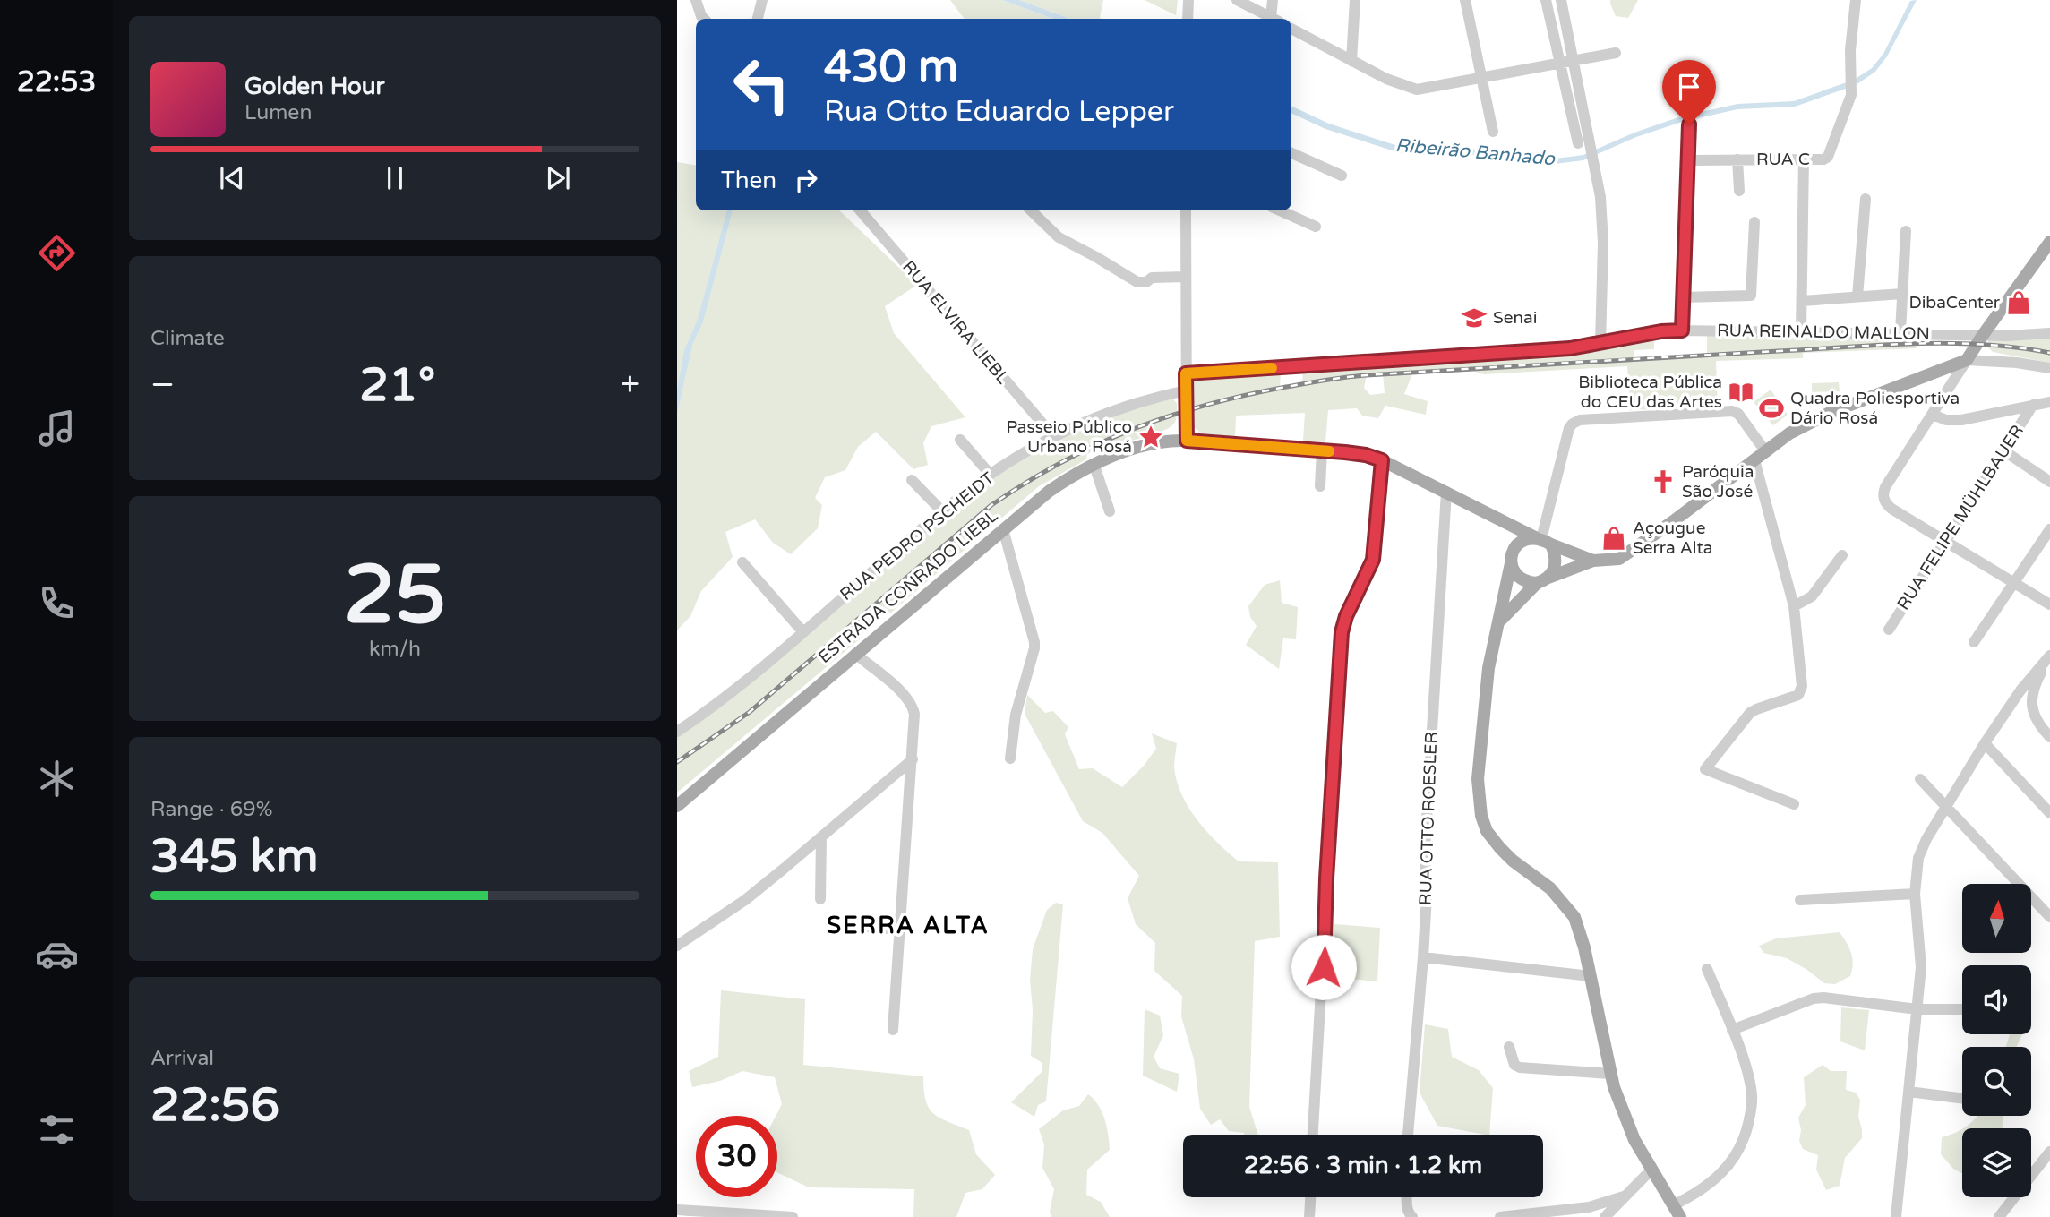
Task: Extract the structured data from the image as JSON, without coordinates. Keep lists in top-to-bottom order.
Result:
{
  "streets": {
    "main road": ["ESTRADA CONRADO LIEBL"],
    "street": [
      "RUA C",
      "RUA ELVIRA LIEBL",
      "RUA REINALDO MALLON",
      "RUA FELIPE MÜHLBAUER",
      "RUA PEDRO PSCHEIDT",
      "RUA OTTO ROESLER"
    ]
  },
  "crossings": [
    ["RUA ELVIRA LIEBL", "RUA PEDRO PSCHEIDT"],
    ["ESTRADA CONRADO LIEBL", "RUA OTTO ROESLER"]
  ],
  "districts": ["SERRA ALTA"],
  "water": ["Ribeirão Banhado"],
  "places": {
    "shop": ["DibaCenter", "Açougue Serra Alta"],
    "school or university": ["Senai"],
    "library": ["Biblioteca Pública do CEU das Artes"],
    "sports": ["Quadra Poliesportiva Dário Rosá"],
    "place": ["Passeio Público Urbano Rosá"],
    "church": ["Paróquia São José"]
  },
  "north": "top",
  "page": {
    "tabs": "22:53",
    "turn": ["430 m", "Rua Otto Eduardo Lepper"],
    "song": ["Golden Hour", "Lumen"],
    "then": "Then",
    "tile": [
      "Climate",
      ["25", "km/h"],
      ["Range · 69%", "345 km"],
      ["Arrival", "22:56"]
    ],
    "heat": ["−", "21°", "+"],
    "limit": "30",
    "trip": "22:56 · 3 min · 1.2 km"
  }
}
